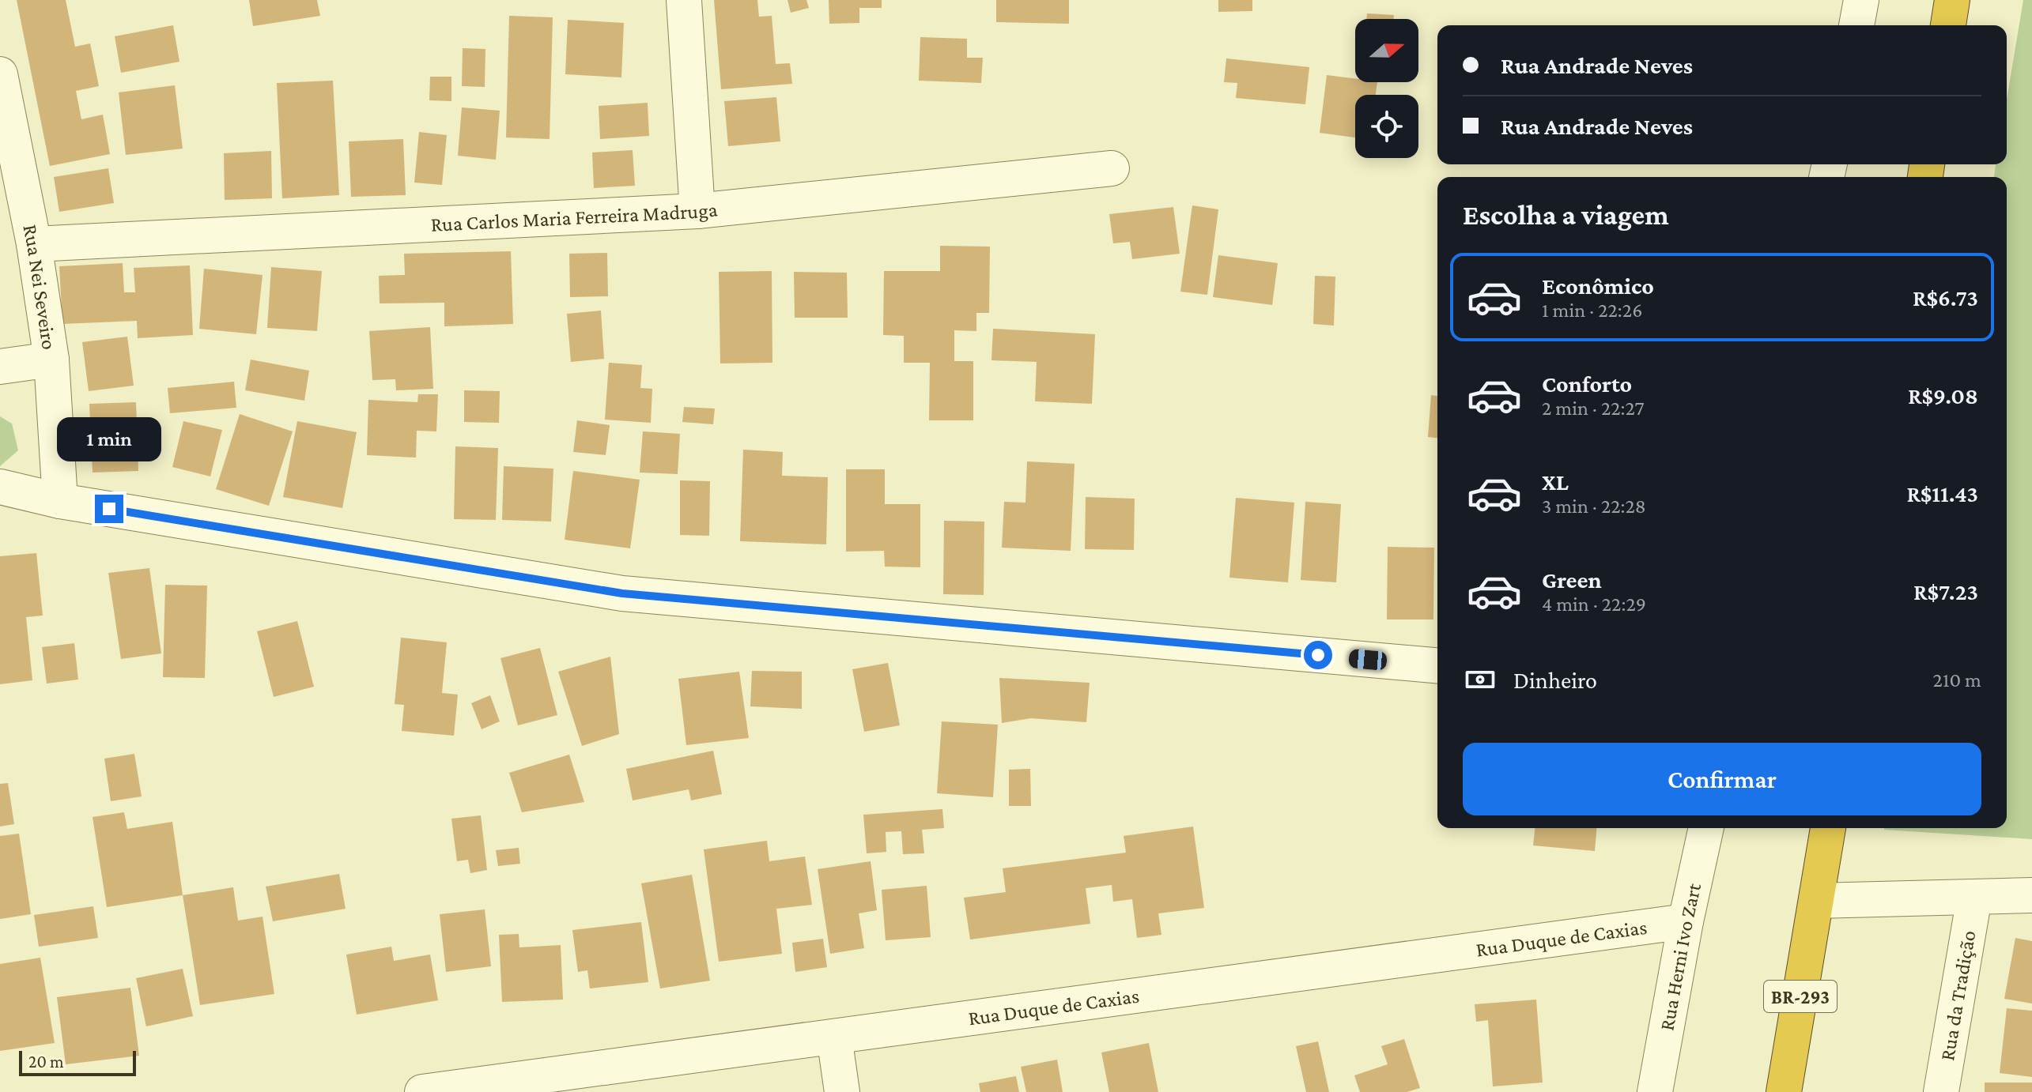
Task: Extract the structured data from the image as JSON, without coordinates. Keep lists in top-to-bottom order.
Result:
{
  "streets": {
    "highway": ["BR-293"],
    "street": [
      "Rua Carlos Maria Ferreira Madruga",
      "Rua Nei Seveiro",
      "Rua Duque de Caxias",
      "Rua Herni Ivo Zart",
      "Rua da Tradição"
    ]
  },
  "crossings": [
    ["Rua Carlos Maria Ferreira Madruga", "Rua Nei Seveiro"],
    ["Rua Duque de Caxias", "Rua Herni Ivo Zart"]
  ],
  "scale_bar": "20 m",
  "north": "right",
  "page": {
    "banner": ["Rua Andrade Neves", "Rua Andrade Neves"],
    "heading": "Escolha a viagem",
    "list": [
      {
        "name": "Econômico",
        "note": "1 min · 22:26",
        "value": "R$6.73"
      },
      {
        "name": "Conforto",
        "note": "2 min · 22:27",
        "value": "R$9.08"
      },
      {
        "name": "XL",
        "note": "3 min · 22:28",
        "value": "R$11.43"
      },
      {
        "name": "Green",
        "note": "4 min · 22:29",
        "value": "R$7.23"
      }
    ],
    "bubble": "1 min",
    "pay": ["Dinheiro", "210 m"],
    "buttons": "Confirmar",
    "scale": "20 m"
  }
}
